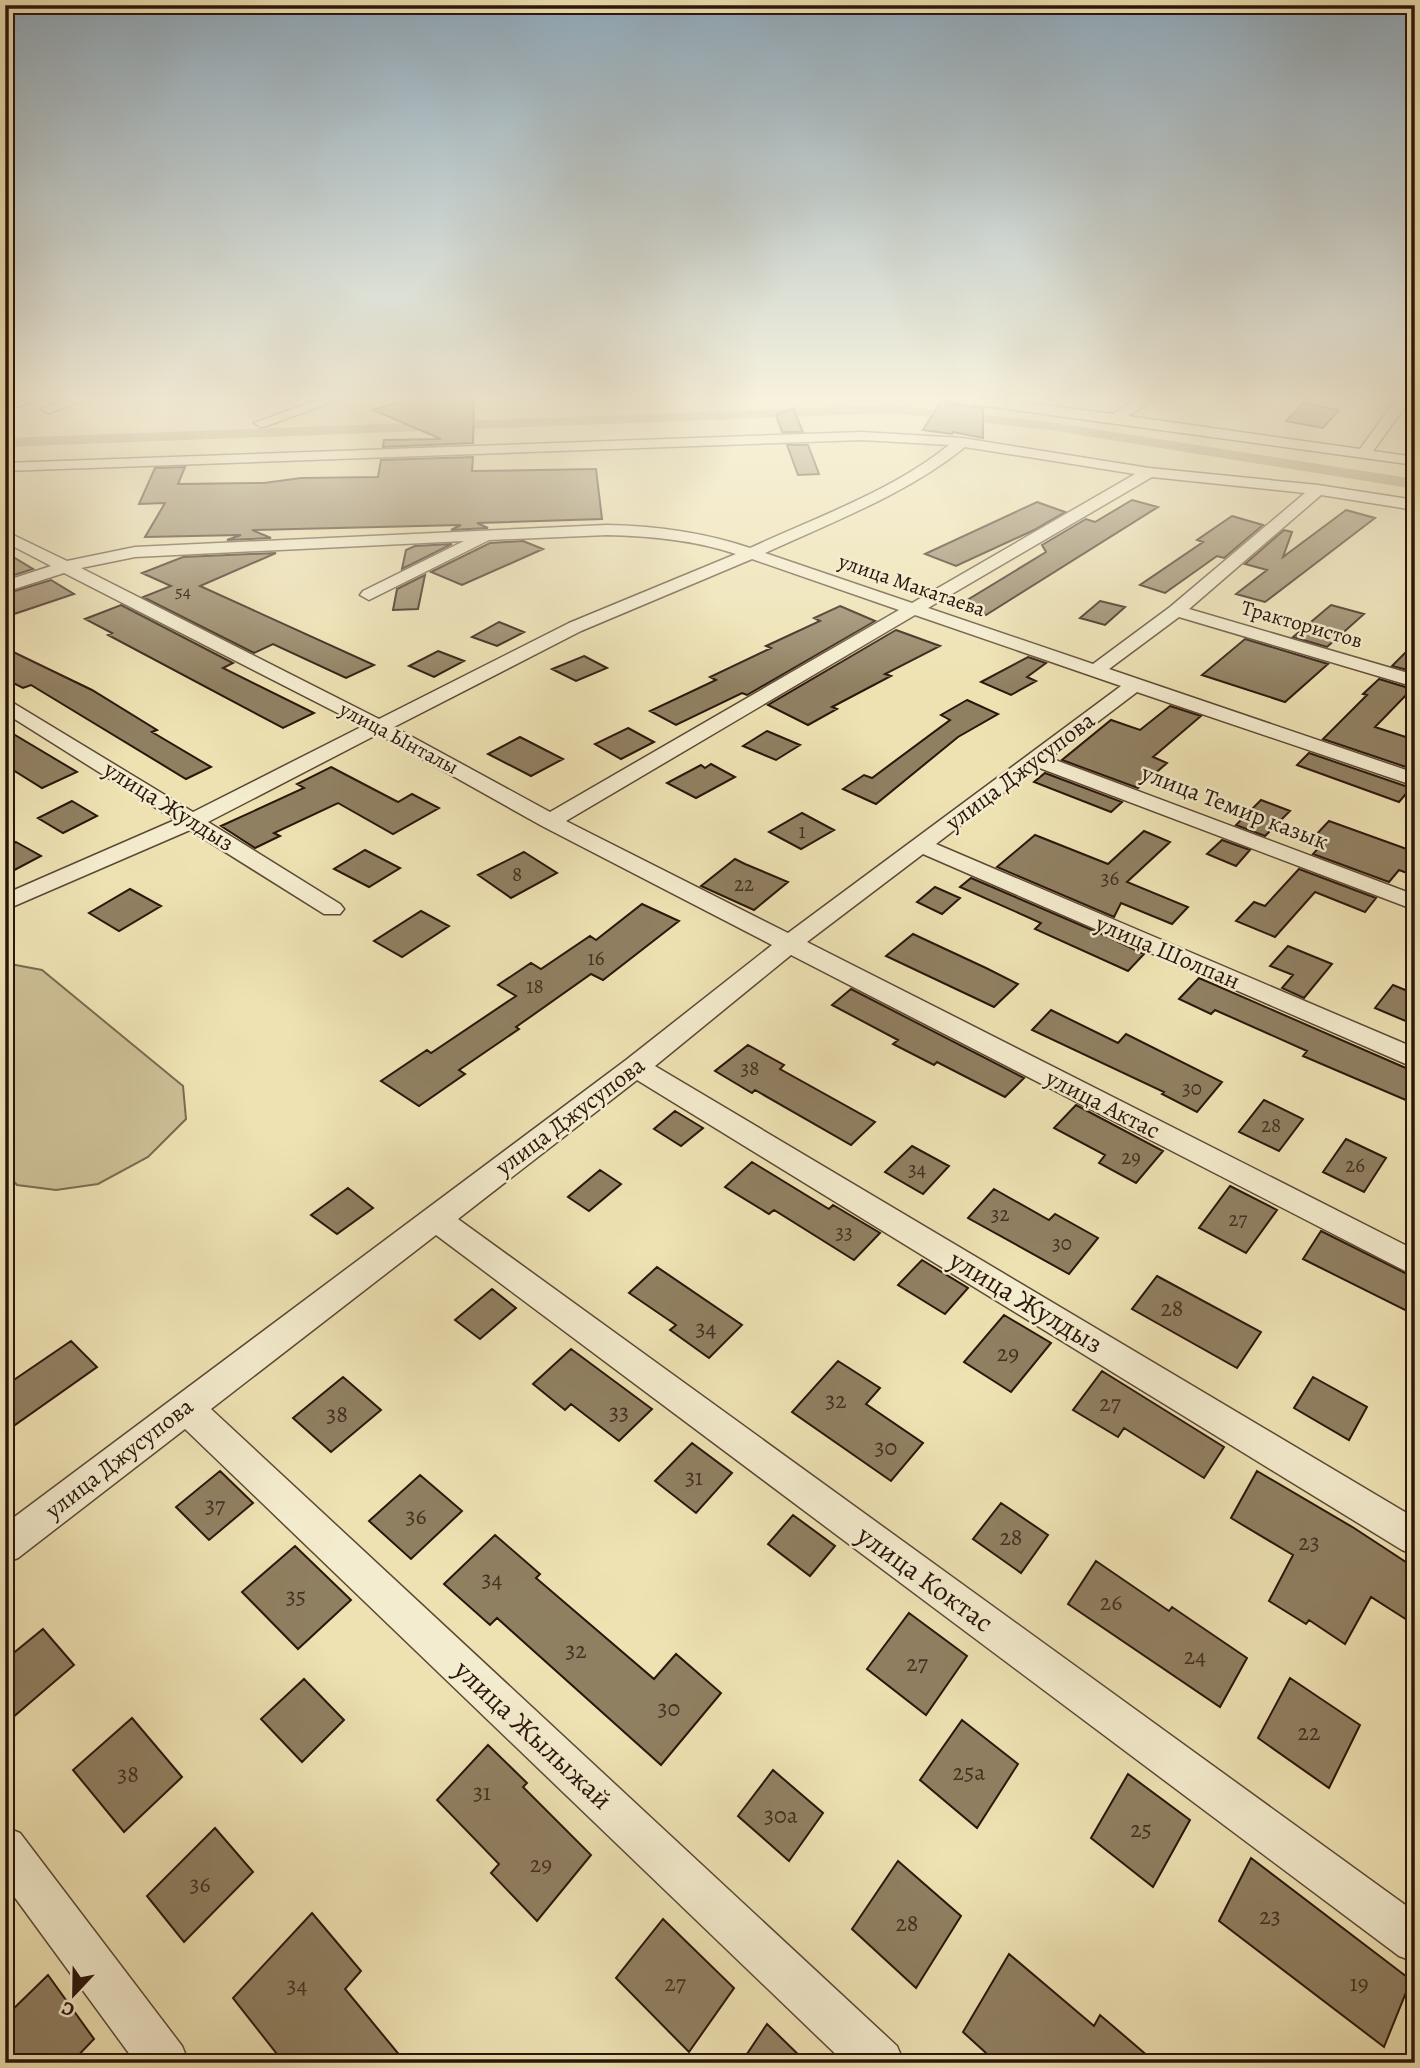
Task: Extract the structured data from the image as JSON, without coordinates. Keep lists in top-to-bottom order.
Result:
{
  "streets": {
    "street": [
      "улица Макатаева",
      "Трактористов",
      "улица Ынталы",
      "улица Джусупова",
      "улица Жулдыз",
      "улица Темир казык",
      "улица Шолпан",
      "улица Актас",
      "улица Коктас",
      "улица Жылыжай"
    ]
  },
  "crossings": [
    ["улица Макатаева", "улица Ынталы"],
    ["улица Макатаева", "улица Джусупова"],
    ["Трактористов", "улица Джусупова"],
    ["улица Ынталы", "улица Джусупова"],
    ["улица Ынталы", "улица Актас"],
    ["улица Джусупова", "улица Жулдыз"],
    ["улица Джусупова", "улица Темир казык"],
    ["улица Джусупова", "улица Шолпан"],
    ["улица Джусупова", "улица Актас"],
    ["улица Джусупова", "улица Коктас"],
    ["улица Джусупова", "улица Жылыжай"]
  ],
  "house_numbers": [
    "54",
    "1",
    "8",
    "36",
    "22",
    "16",
    "18",
    "38",
    "30",
    "28",
    "29",
    "26",
    "34",
    "32",
    "27",
    "33",
    "30",
    "28",
    "34",
    "29",
    "32",
    "27",
    "33",
    "38",
    "30",
    "31",
    "37",
    "36",
    "28",
    "23",
    "34",
    "35",
    "26",
    "32",
    "24",
    "27",
    "30",
    "22",
    "25а",
    "38",
    "31",
    "30а",
    "25",
    "29",
    "36",
    "23",
    "28",
    "27",
    "19",
    "34"
  ],
  "north": "bottom"
}
